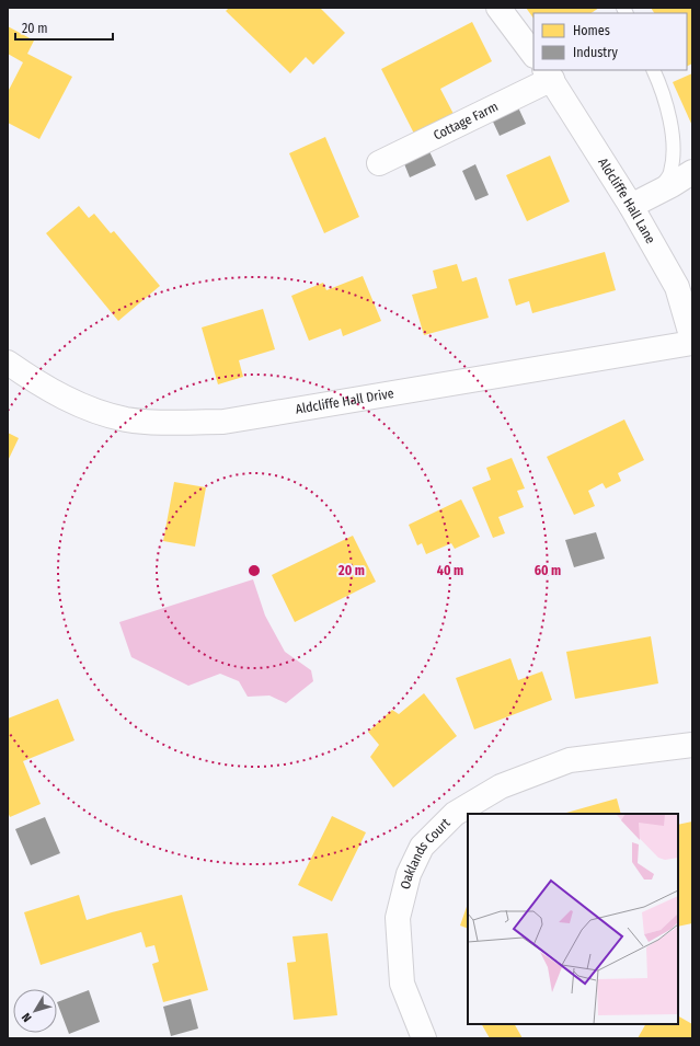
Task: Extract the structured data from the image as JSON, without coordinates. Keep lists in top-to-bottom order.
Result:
{
  "streets": {
    "street": [
      "Cottage Farm",
      "Aldcliffe Hall Lane",
      "Aldcliffe Hall Drive",
      "Oaklands Court"
    ]
  },
  "crossings": [
    ["Cottage Farm", "Aldcliffe Hall Lane"],
    ["Aldcliffe Hall Lane", "Aldcliffe Hall Drive"]
  ],
  "legend": ["Homes", "Industry"],
  "scale_bar": "20 m",
  "north": "bottom left",
  "rings": ["20 m", "40 m", "60 m"]
}
